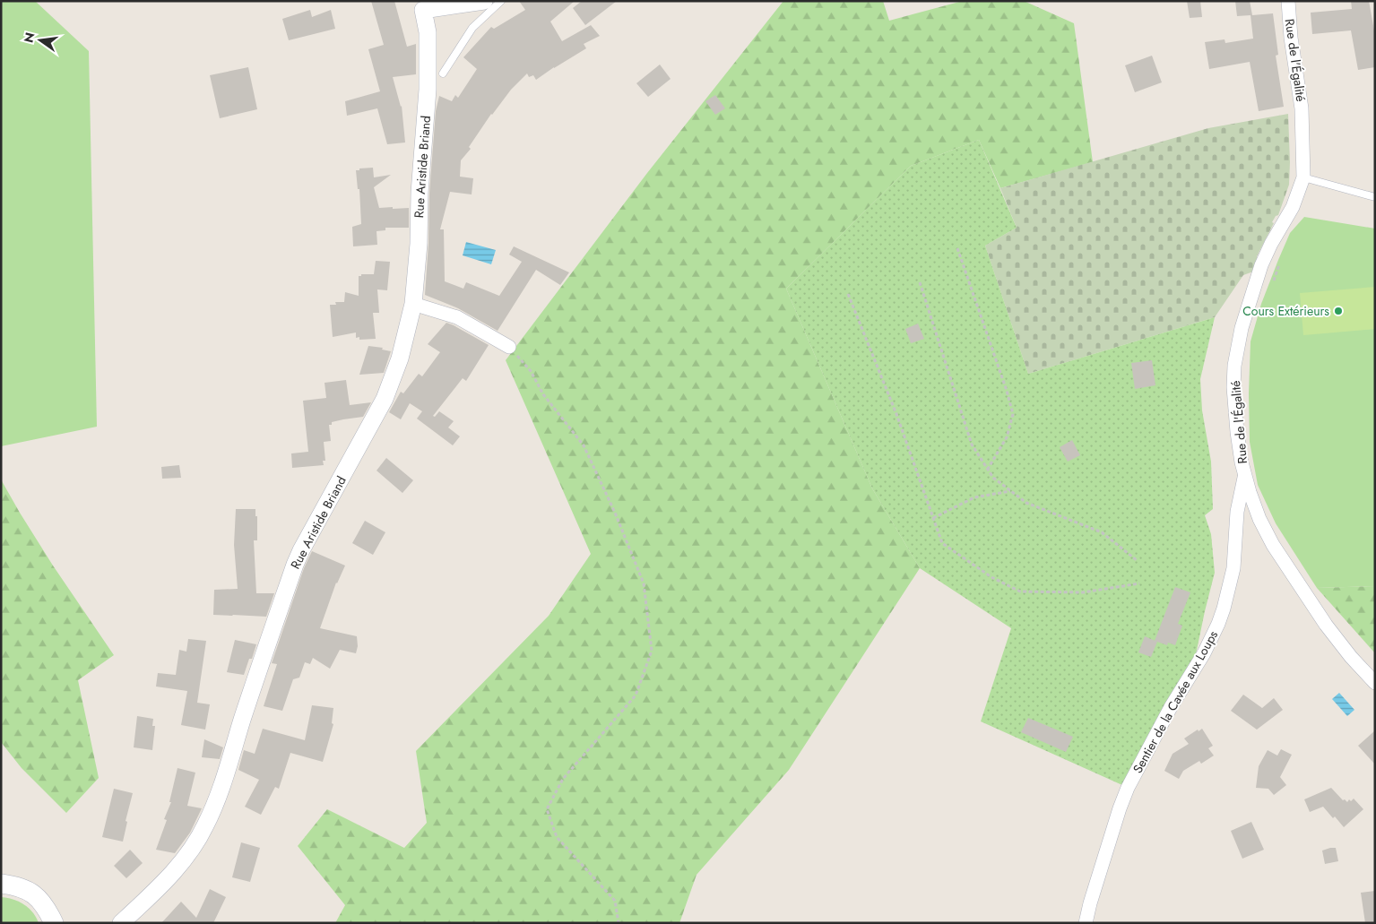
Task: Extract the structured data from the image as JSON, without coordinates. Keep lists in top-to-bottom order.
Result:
{
  "streets": {
    "street": ["Rue de l'Égalité", "Rue Aristide Briand", "Sentier de la Cavée aux Loups"]
  },
  "crossings": [
    ["Rue de l'Égalité", "Sentier de la Cavée aux Loups"]
  ],
  "places": ["Cours Extérieurs"],
  "north": "left"
}
